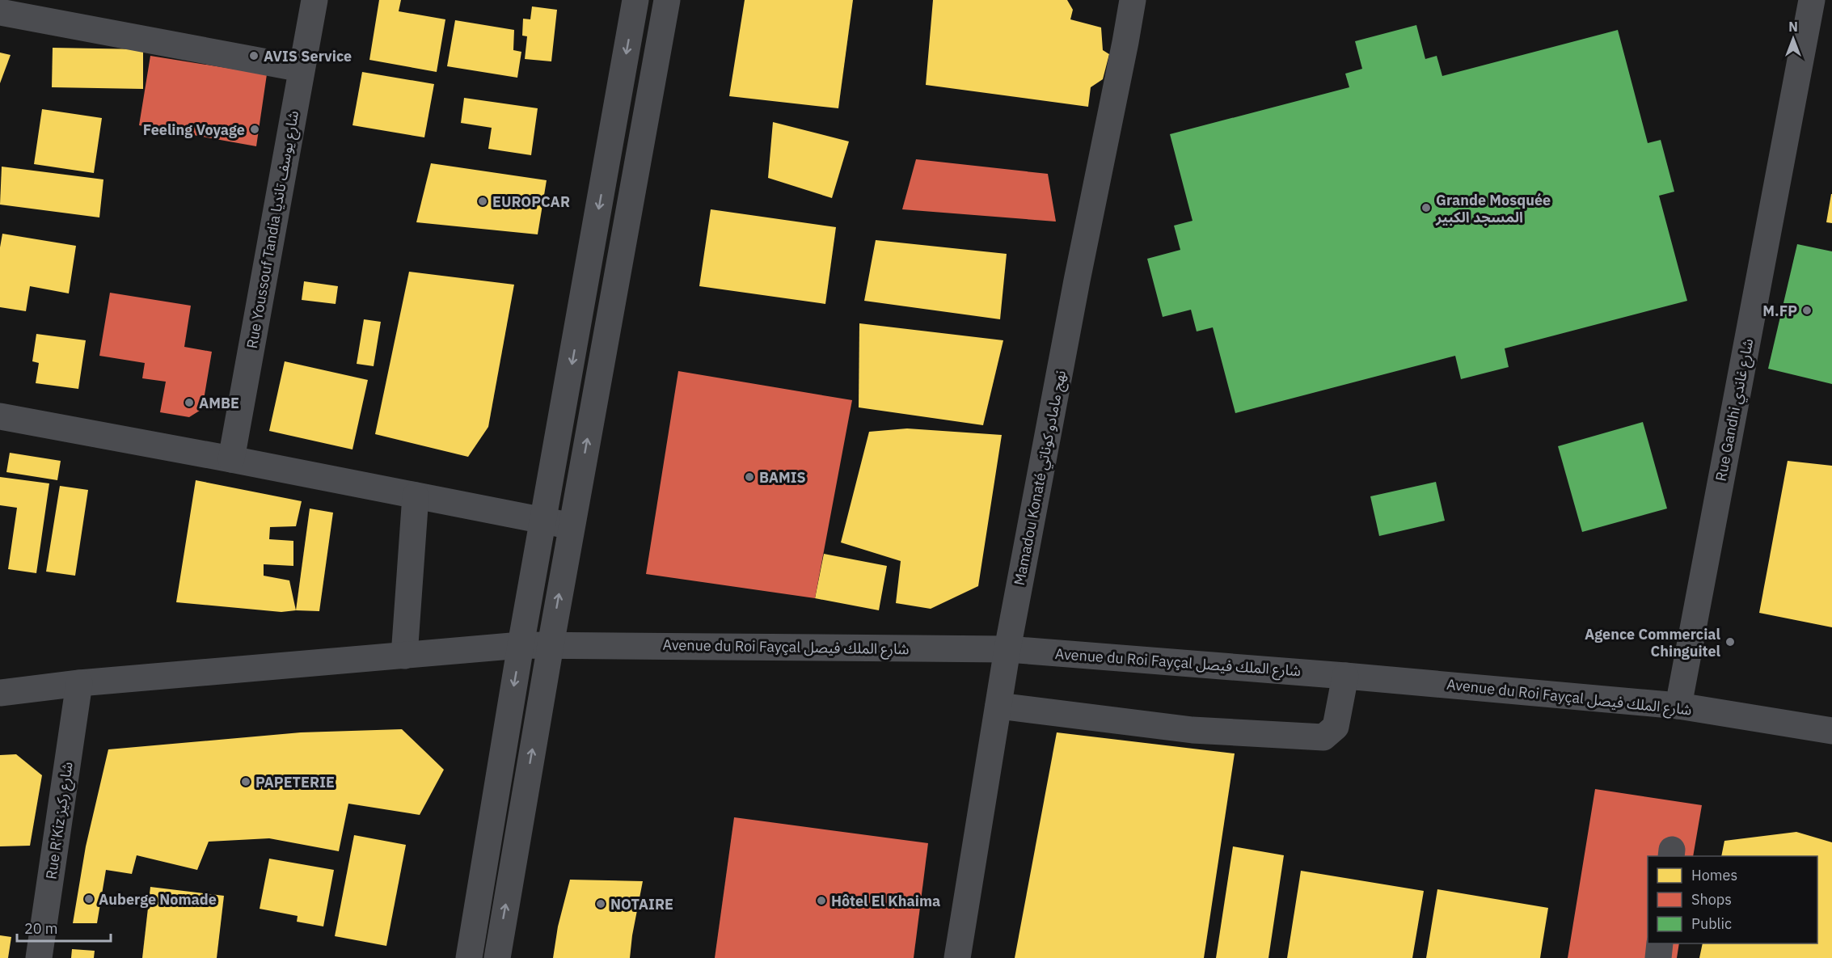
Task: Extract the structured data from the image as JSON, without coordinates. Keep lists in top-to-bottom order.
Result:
{
  "streets": {
    "street": [
      "Rue Youssouf Tandia شارع يوسف تانديا",
      "Rue Gandhi شارع غاندي",
      "Mamadou Konaté نهج مامادو كوناتي",
      "Avenue du Roi Fayçal شارع الملك فيصل",
      "Rue R'Kiz شارع ركيز"
    ]
  },
  "crossings": [
    ["Rue Gandhi شارع غاندي", "Avenue du Roi Fayçal شارع الملك فيصل"],
    ["Mamadou Konaté نهج مامادو كوناتي", "Avenue du Roi Fayçal شارع الملك فيصل"],
    ["Avenue du Roi Fayçal شارع الملك فيصل", "Rue R'Kiz شارع ركيز"]
  ],
  "places": [
    "AVIS Service",
    "Feeling Voyage",
    "EUROPCAR",
    "Grande Mosquée المسجد الكبير",
    "M.FP",
    "AMBE",
    "BAMIS",
    "Agence Commercial Chinguitel",
    "PAPETERIE",
    "Auberge Nomade",
    "Hôtel El Khaima",
    "NOTAIRE"
  ],
  "legend": ["Homes", "Shops", "Public"],
  "scale_bar": "20 m",
  "north": "top"
}
